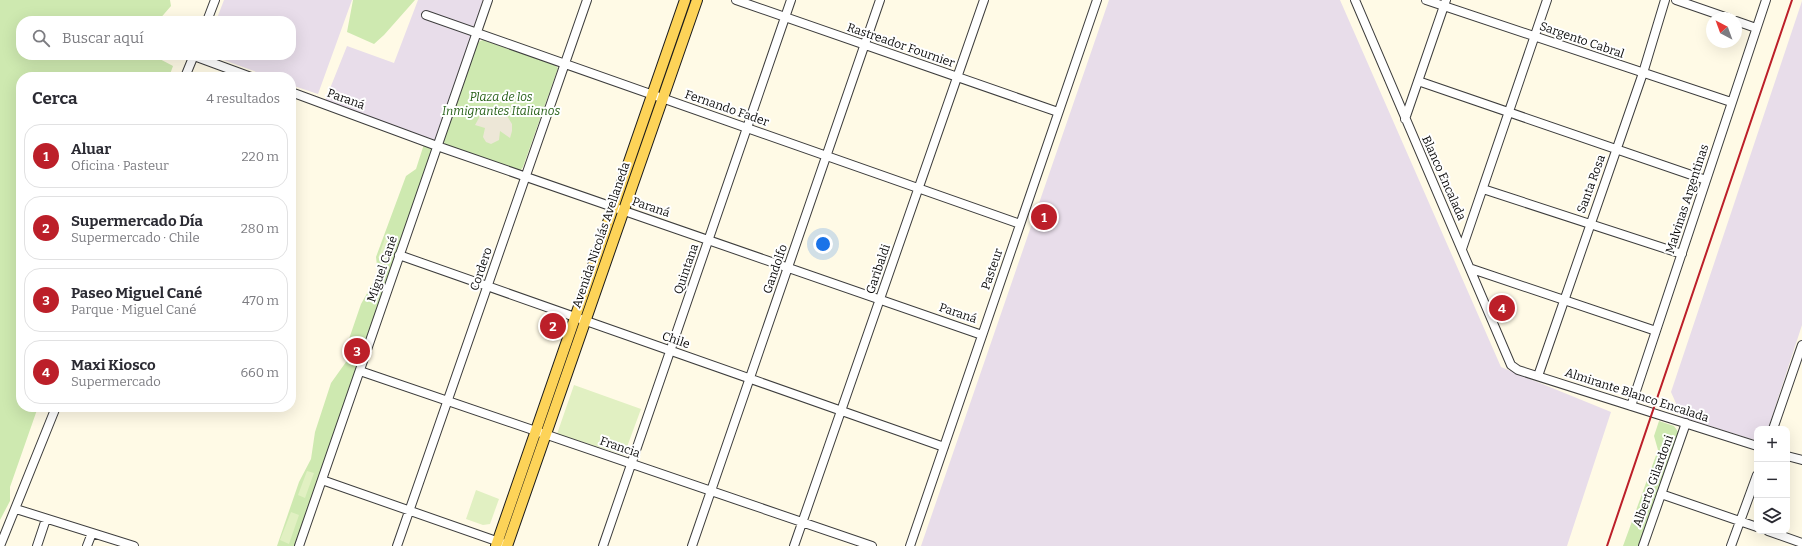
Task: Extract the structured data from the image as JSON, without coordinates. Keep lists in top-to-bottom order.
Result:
{
  "streets": {
    "main road": ["Avenida Nicolás Avellaneda"],
    "street": [
      "Sargento Cabral",
      "Rastreador Fournier",
      "Paraná",
      "Fernando Fader",
      "Blanco Encalada",
      "Santa Rosa",
      "Malvinas Argentinas",
      "Miguel Cané",
      "Cordero",
      "Quintana",
      "Gandolfo",
      "Garibaldi",
      "Pasteur",
      "Chile",
      "Almirante Blanco Encalada",
      "Francia",
      "Alberto Gilardoni"
    ]
  },
  "crossings": [
    ["Sargento Cabral", "Santa Rosa"],
    ["Sargento Cabral", "Malvinas Argentinas"],
    ["Rastreador Fournier", "Quintana"],
    ["Rastreador Fournier", "Gandolfo"],
    ["Rastreador Fournier", "Garibaldi"],
    ["Rastreador Fournier", "Pasteur"],
    ["Paraná", "Avenida Nicolás Avellaneda"],
    ["Paraná", "Miguel Cané"],
    ["Paraná", "Cordero"],
    ["Paraná", "Quintana"],
    ["Paraná", "Gandolfo"],
    ["Paraná", "Garibaldi"],
    ["Paraná", "Pasteur"],
    ["Fernando Fader", "Avenida Nicolás Avellaneda"],
    ["Fernando Fader", "Miguel Cané"],
    ["Fernando Fader", "Cordero"],
    ["Fernando Fader", "Quintana"],
    ["Fernando Fader", "Gandolfo"],
    ["Fernando Fader", "Garibaldi"],
    ["Fernando Fader", "Pasteur"],
    ["Blanco Encalada", "Almirante Blanco Encalada"],
    ["Santa Rosa", "Almirante Blanco Encalada"],
    ["Malvinas Argentinas", "Almirante Blanco Encalada"],
    ["Avenida Nicolás Avellaneda", "Chile"],
    ["Avenida Nicolás Avellaneda", "Francia"],
    ["Miguel Cané", "Chile"],
    ["Miguel Cané", "Francia"],
    ["Cordero", "Chile"],
    ["Cordero", "Francia"],
    ["Quintana", "Chile"],
    ["Quintana", "Francia"],
    ["Gandolfo", "Chile"],
    ["Gandolfo", "Francia"],
    ["Garibaldi", "Chile"],
    ["Garibaldi", "Francia"],
    ["Pasteur", "Chile"],
    ["Almirante Blanco Encalada", "Alberto Gilardoni"]
  ],
  "parks": ["Plaza de los Inmigrantes Italianos"],
  "north": "top left",
  "page": {
    "search": "Buscar aquí",
    "heading": ["Cerca", "4 resultados"],
    "list": [
      {
        "mark": "1",
        "name": "Aluar",
        "note": "Oficina · Pasteur",
        "value": "220 m"
      },
      {
        "mark": "2",
        "name": "Supermercado Día",
        "note": "Supermercado · Chile",
        "value": "280 m"
      },
      {
        "mark": "3",
        "name": "Paseo Miguel Cané",
        "note": "Parque · Miguel Cané",
        "value": "470 m"
      },
      {
        "mark": "4",
        "name": "Maxi Kiosco",
        "note": "Supermercado",
        "value": "660 m"
      }
    ],
    "pins": [
      "1",
      "4",
      "2",
      "3"
    ],
    "map_buttons": ["+", "−"]
  }
}
